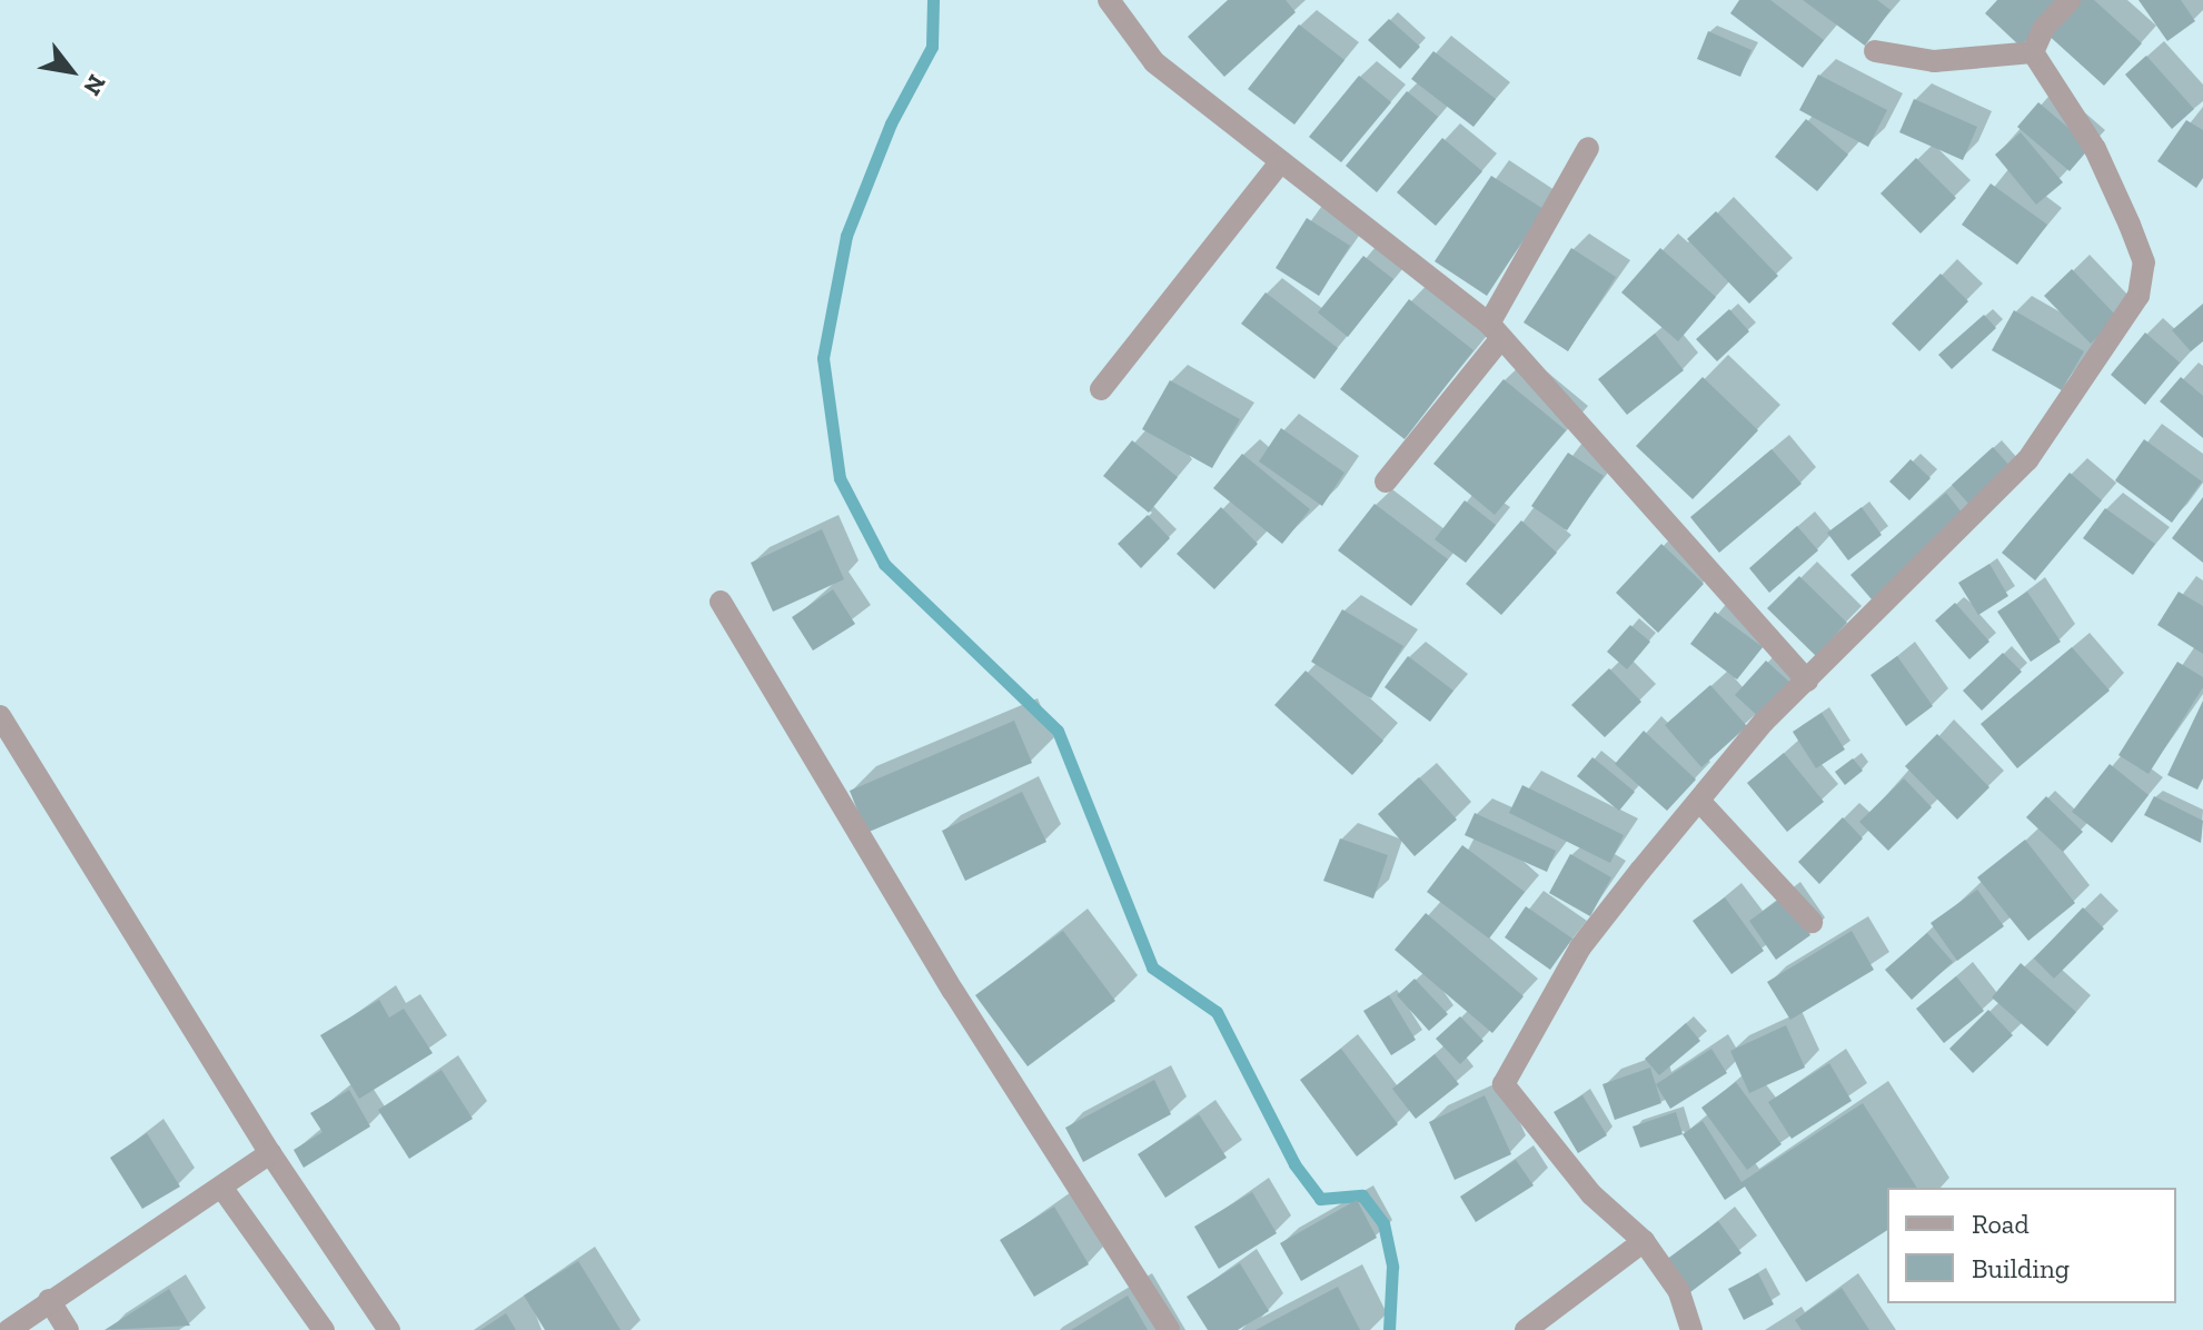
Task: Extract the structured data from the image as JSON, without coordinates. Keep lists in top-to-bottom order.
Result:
{
  "legend": ["Road", "Building"],
  "north": "bottom right"
}
